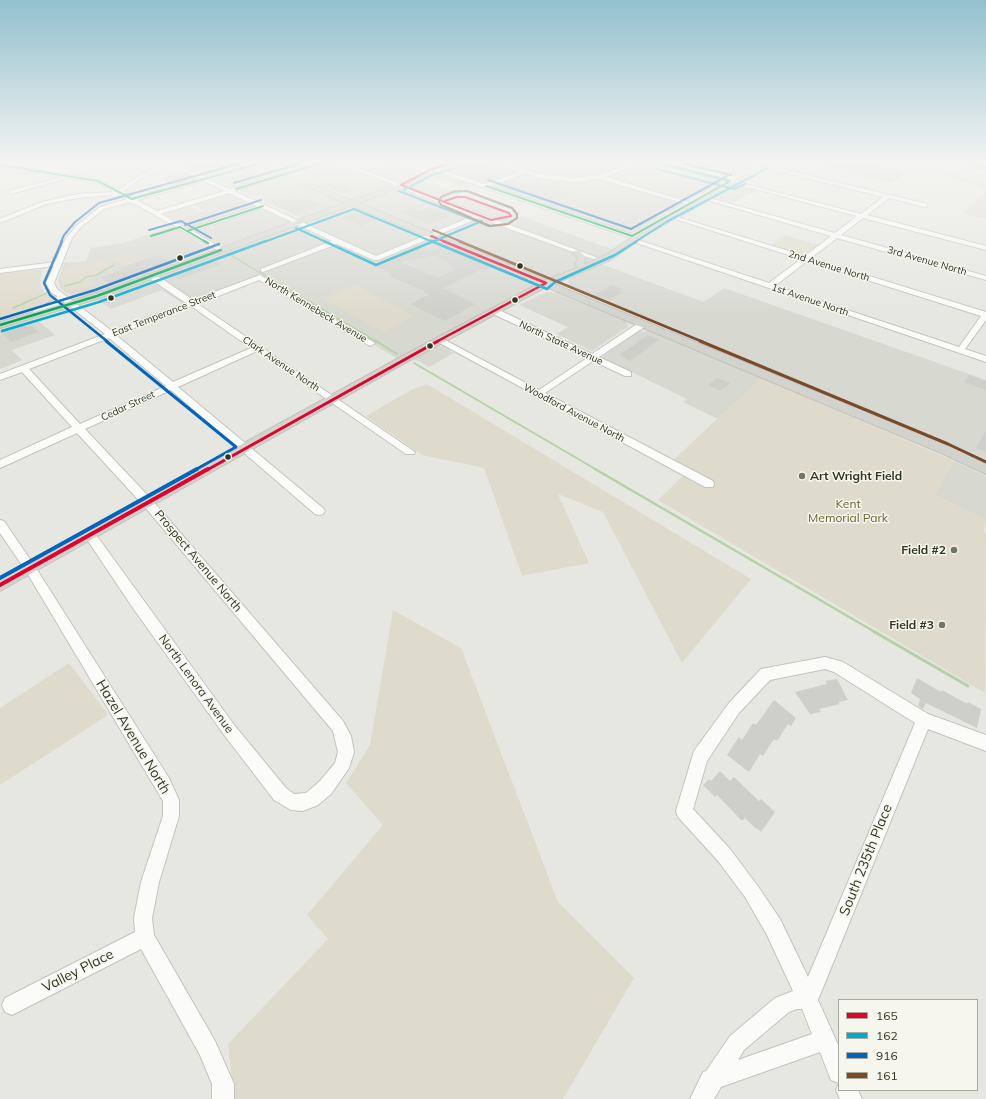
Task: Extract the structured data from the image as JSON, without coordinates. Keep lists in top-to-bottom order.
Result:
{
  "streets": {
    "street": [
      "3rd Avenue North",
      "2nd Avenue North",
      "1st Avenue North",
      "North Kennebeck Avenue",
      "East Temperance Street",
      "North State Avenue",
      "Clark Avenue North",
      "Cedar Street",
      "Woodford Avenue North",
      "Prospect Avenue North",
      "North Lenora Avenue",
      "Hazel Avenue North",
      "South 235th Place",
      "Valley Place"
    ]
  },
  "crossings": [
    ["North Kennebeck Avenue", "East Temperance Street"],
    ["East Temperance Street", "Clark Avenue North"],
    ["East Temperance Street", "Prospect Avenue North"],
    ["Clark Avenue North", "Cedar Street"],
    ["Cedar Street", "Prospect Avenue North"],
    ["Prospect Avenue North", "North Lenora Avenue"],
    ["Hazel Avenue North", "Valley Place"]
  ],
  "parks": ["Kent Memorial Park"],
  "places": ["Art Wright Field", "Field #2", "Field #3"],
  "lines": [
    "transit line 165",
    "transit line 162",
    "transit line 916",
    "transit line 161"
  ],
  "legend": [
    "165",
    "162",
    "916",
    "161"
  ]
}
